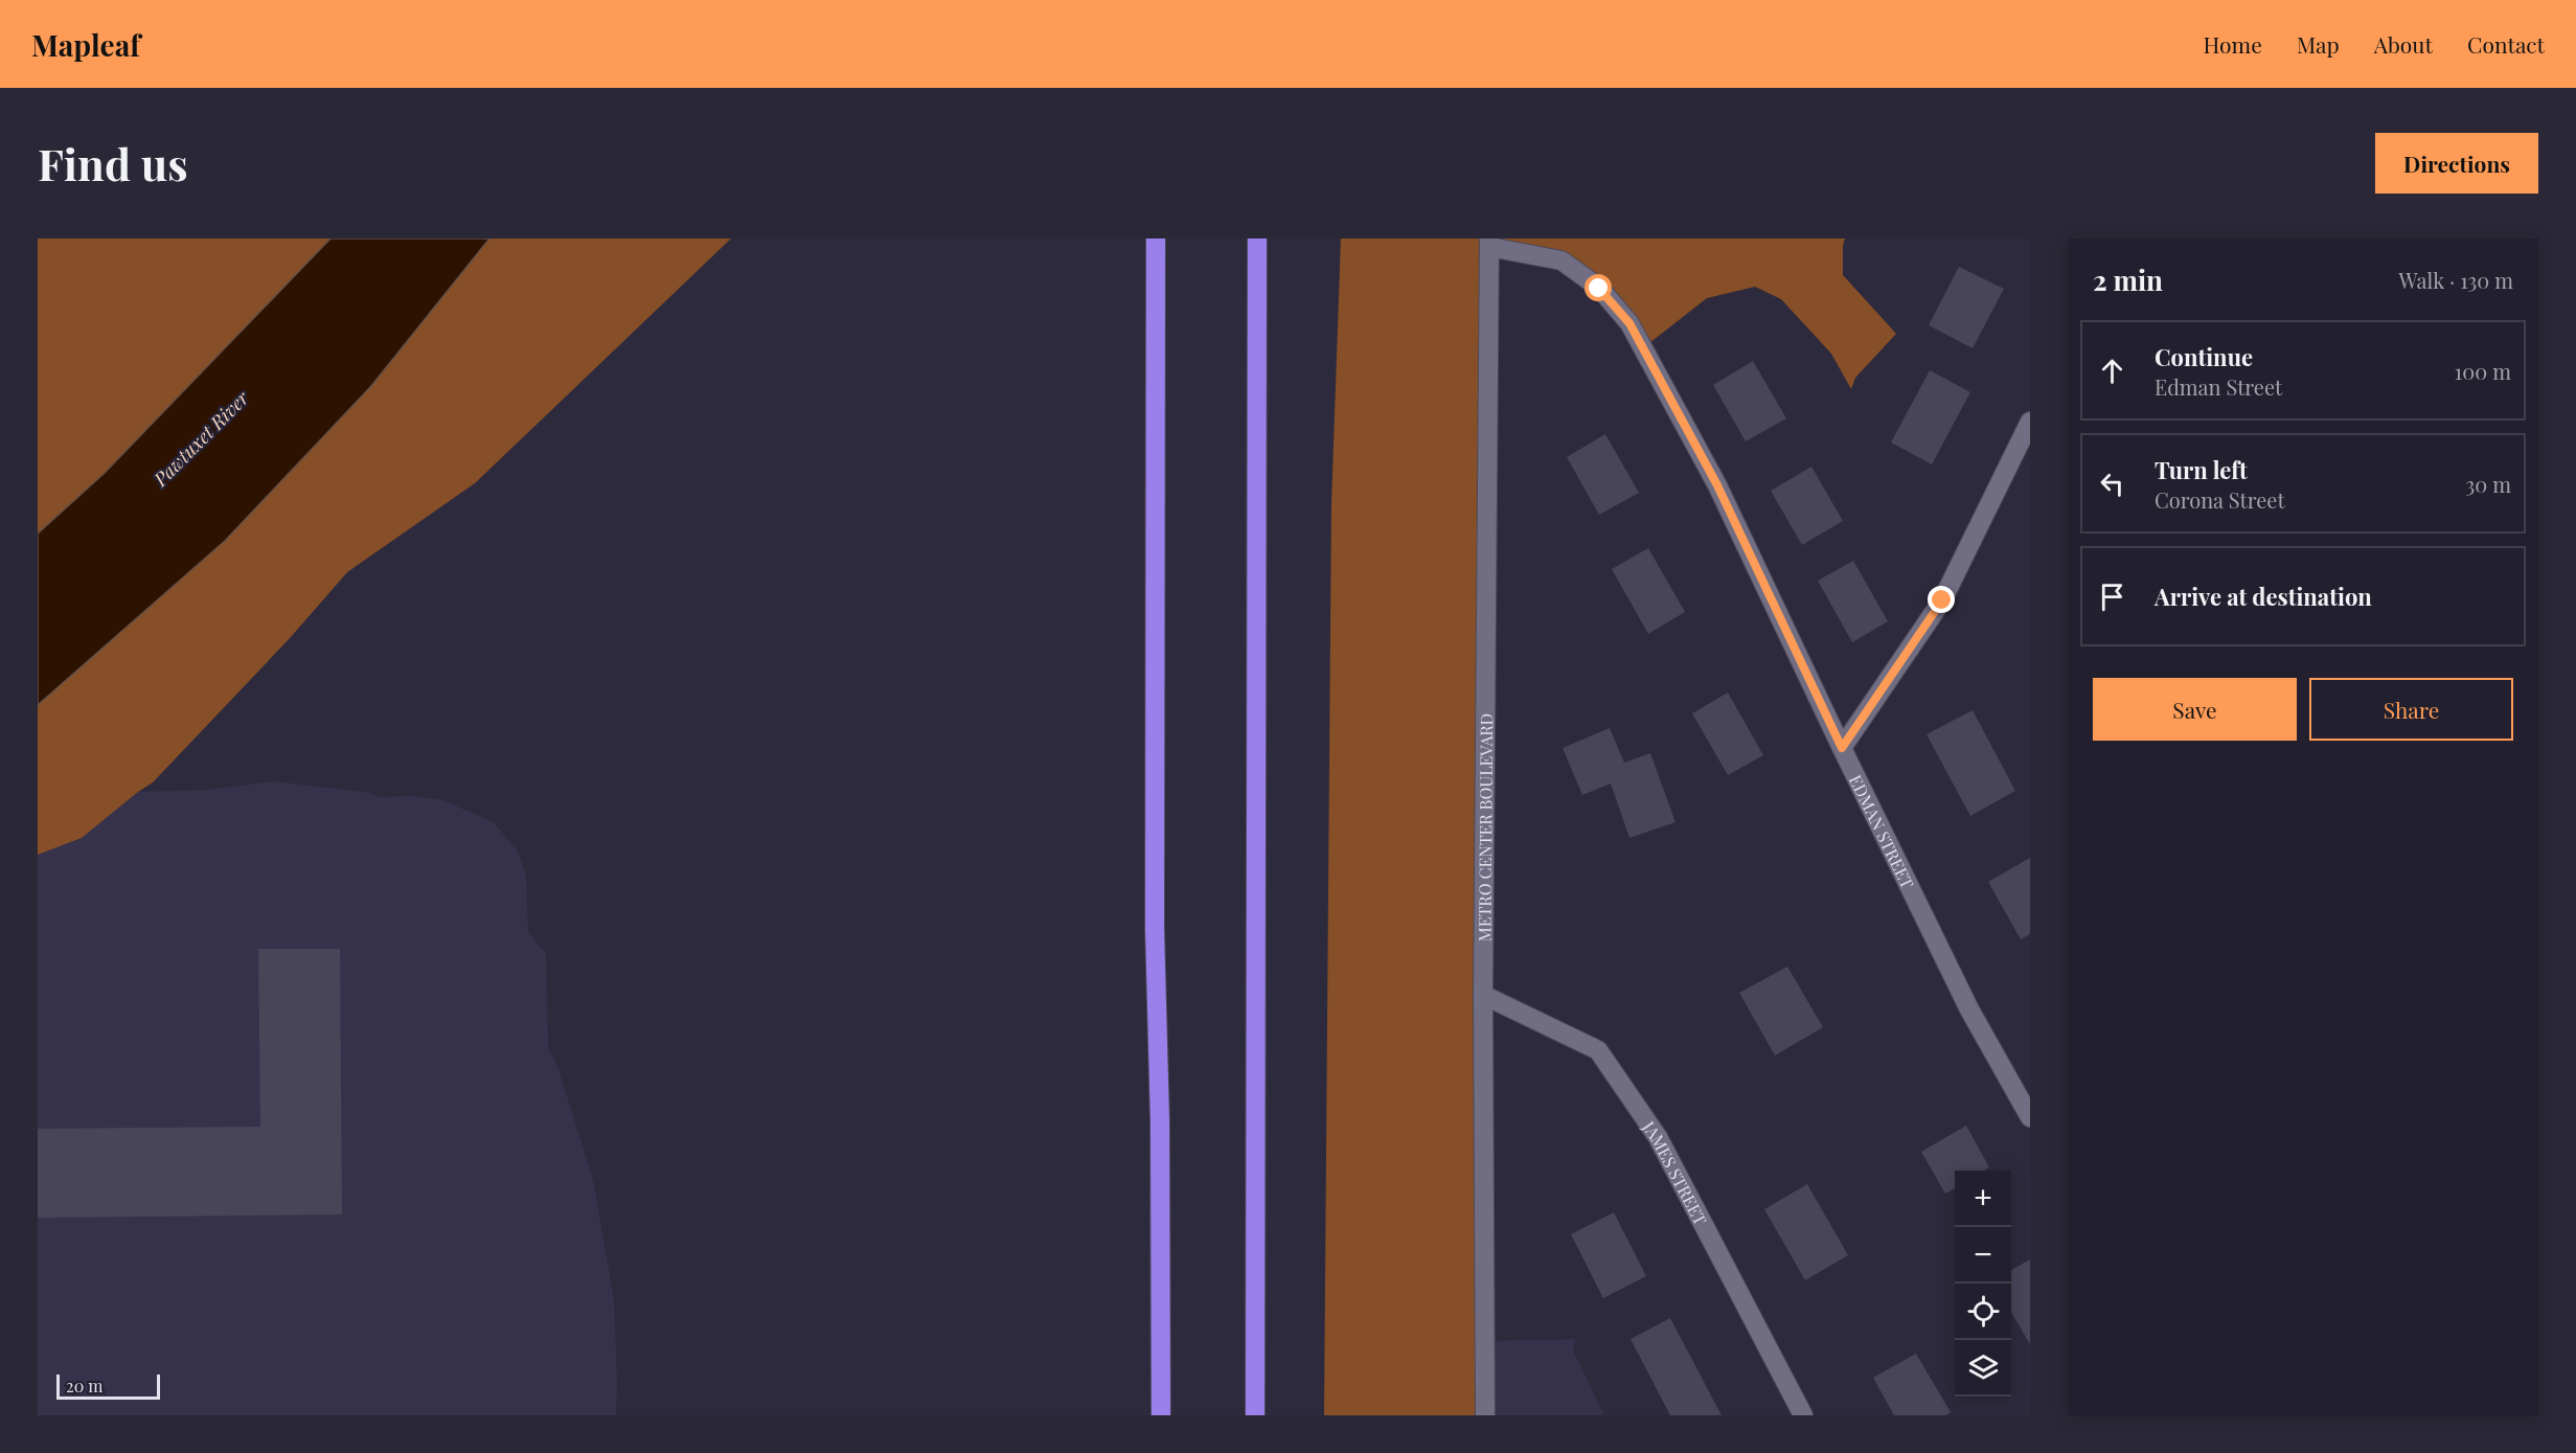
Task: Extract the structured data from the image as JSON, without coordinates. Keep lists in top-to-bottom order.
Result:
{
  "streets": {
    "street": ["METRO CENTER BOULEVARD", "EDMAN STREET", "JAMES STREET"]
  },
  "crossings": [
    ["METRO CENTER BOULEVARD", "EDMAN STREET"],
    ["METRO CENTER BOULEVARD", "JAMES STREET"]
  ],
  "water": ["Pawtuxet River"],
  "scale_bar": "20 m",
  "page": {
    "header": "Mapleaf",
    "nav": [
      "Home",
      "Map",
      "About",
      "Contact"
    ],
    "buttons": [
      "Directions",
      ["Save", "Share"]
    ],
    "title": "Find us",
    "heading": ["2 min", "Walk · 130 m"],
    "list": [
      ["Continue", "Edman Street", "100 m"],
      ["Turn left", "Corona Street", "30 m"],
      "Arrive at destination"
    ],
    "map_buttons": ["+", "−"],
    "scale": "20 m"
  }
}
